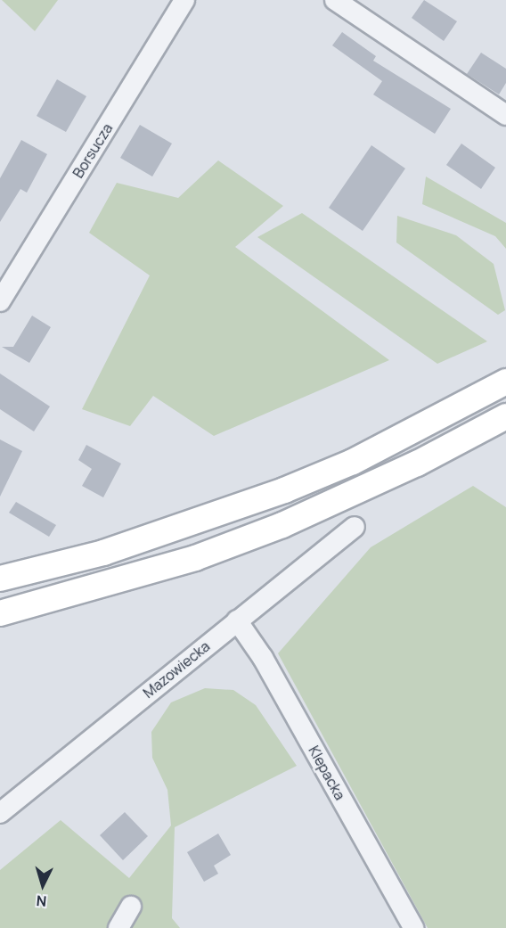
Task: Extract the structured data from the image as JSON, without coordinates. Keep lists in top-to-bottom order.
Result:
{
  "streets": {
    "street": ["Borsucza", "Mazowiecka", "Klepacka"]
  },
  "crossings": [
    ["Mazowiecka", "Klepacka"]
  ],
  "north": "bottom"
}
